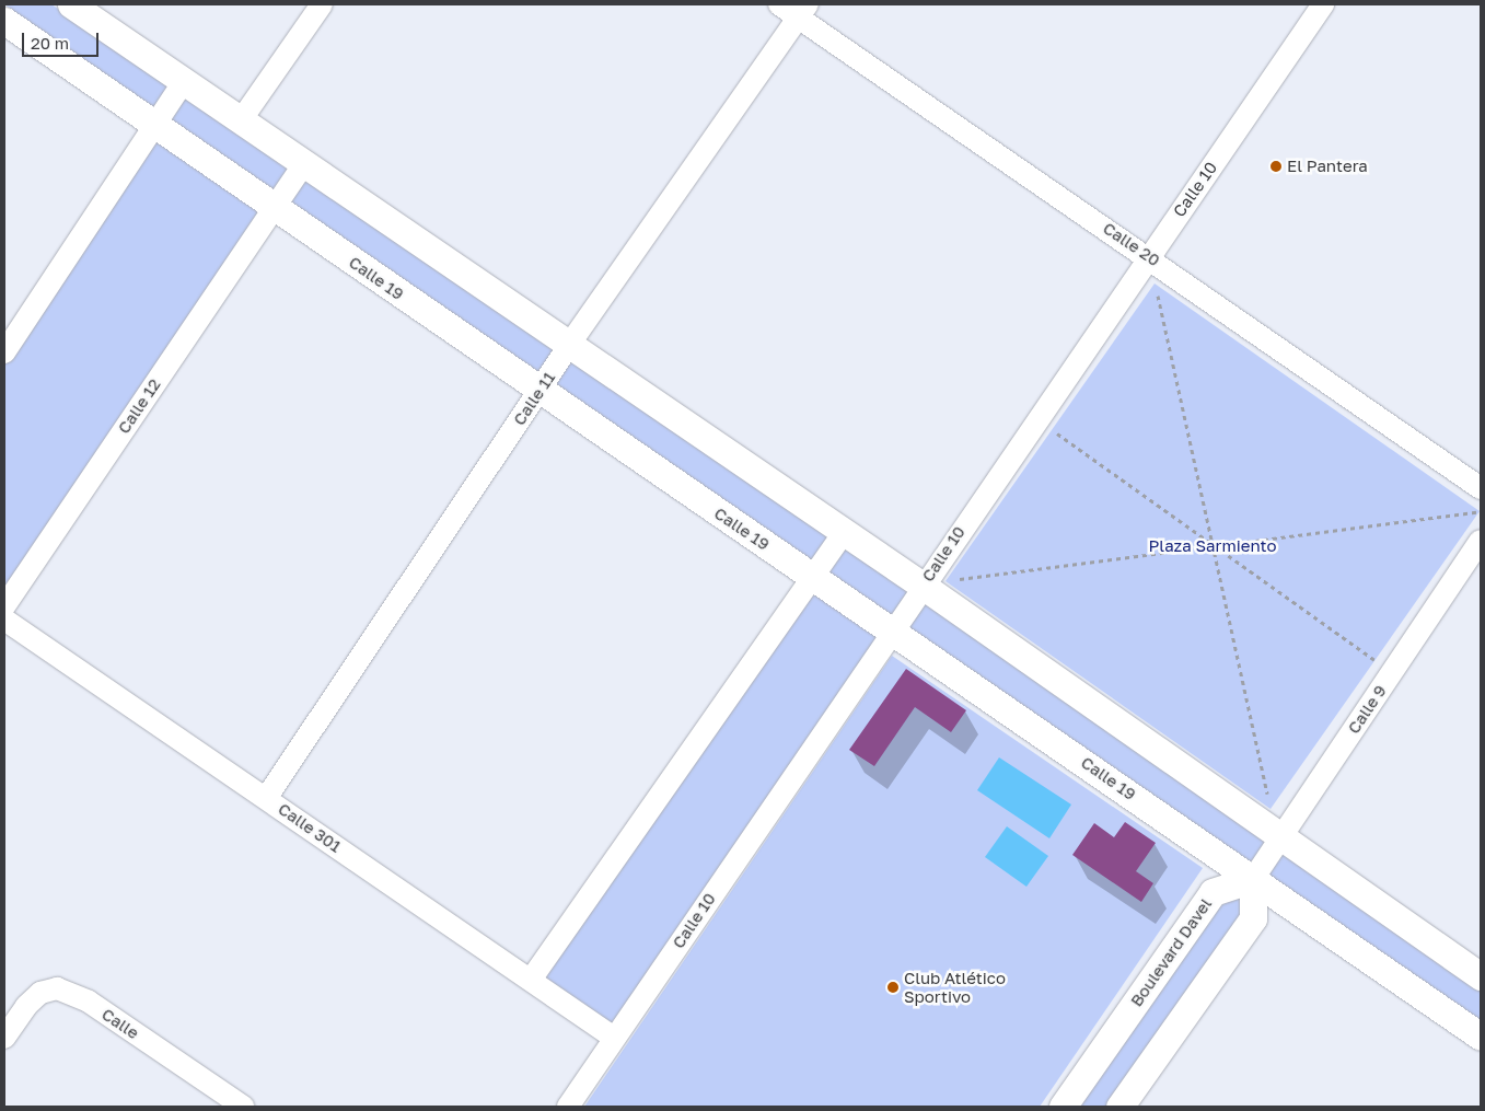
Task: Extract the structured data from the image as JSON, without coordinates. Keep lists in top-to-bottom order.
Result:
{
  "streets": {
    "street": [
      "Calle 10",
      "Calle 20",
      "Calle 19",
      "Calle 11",
      "Calle 12",
      "Calle 9",
      "Calle 301",
      "Boulevard Davel",
      "Calle"
    ]
  },
  "crossings": [
    ["Calle 10", "Calle 20"],
    ["Calle 10", "Calle 19"],
    ["Calle 10", "Calle 301"],
    ["Calle 20", "Calle 11"],
    ["Calle 19", "Calle 11"],
    ["Calle 19", "Calle 12"],
    ["Calle 19", "Calle 9"],
    ["Calle 19", "Boulevard Davel"],
    ["Calle 11", "Calle 301"],
    ["Calle 9", "Boulevard Davel"]
  ],
  "parks": ["Plaza Sarmiento"],
  "places": ["El Pantera", "Club Atlético Sportivo"],
  "scale_bar": "20 m"
}
